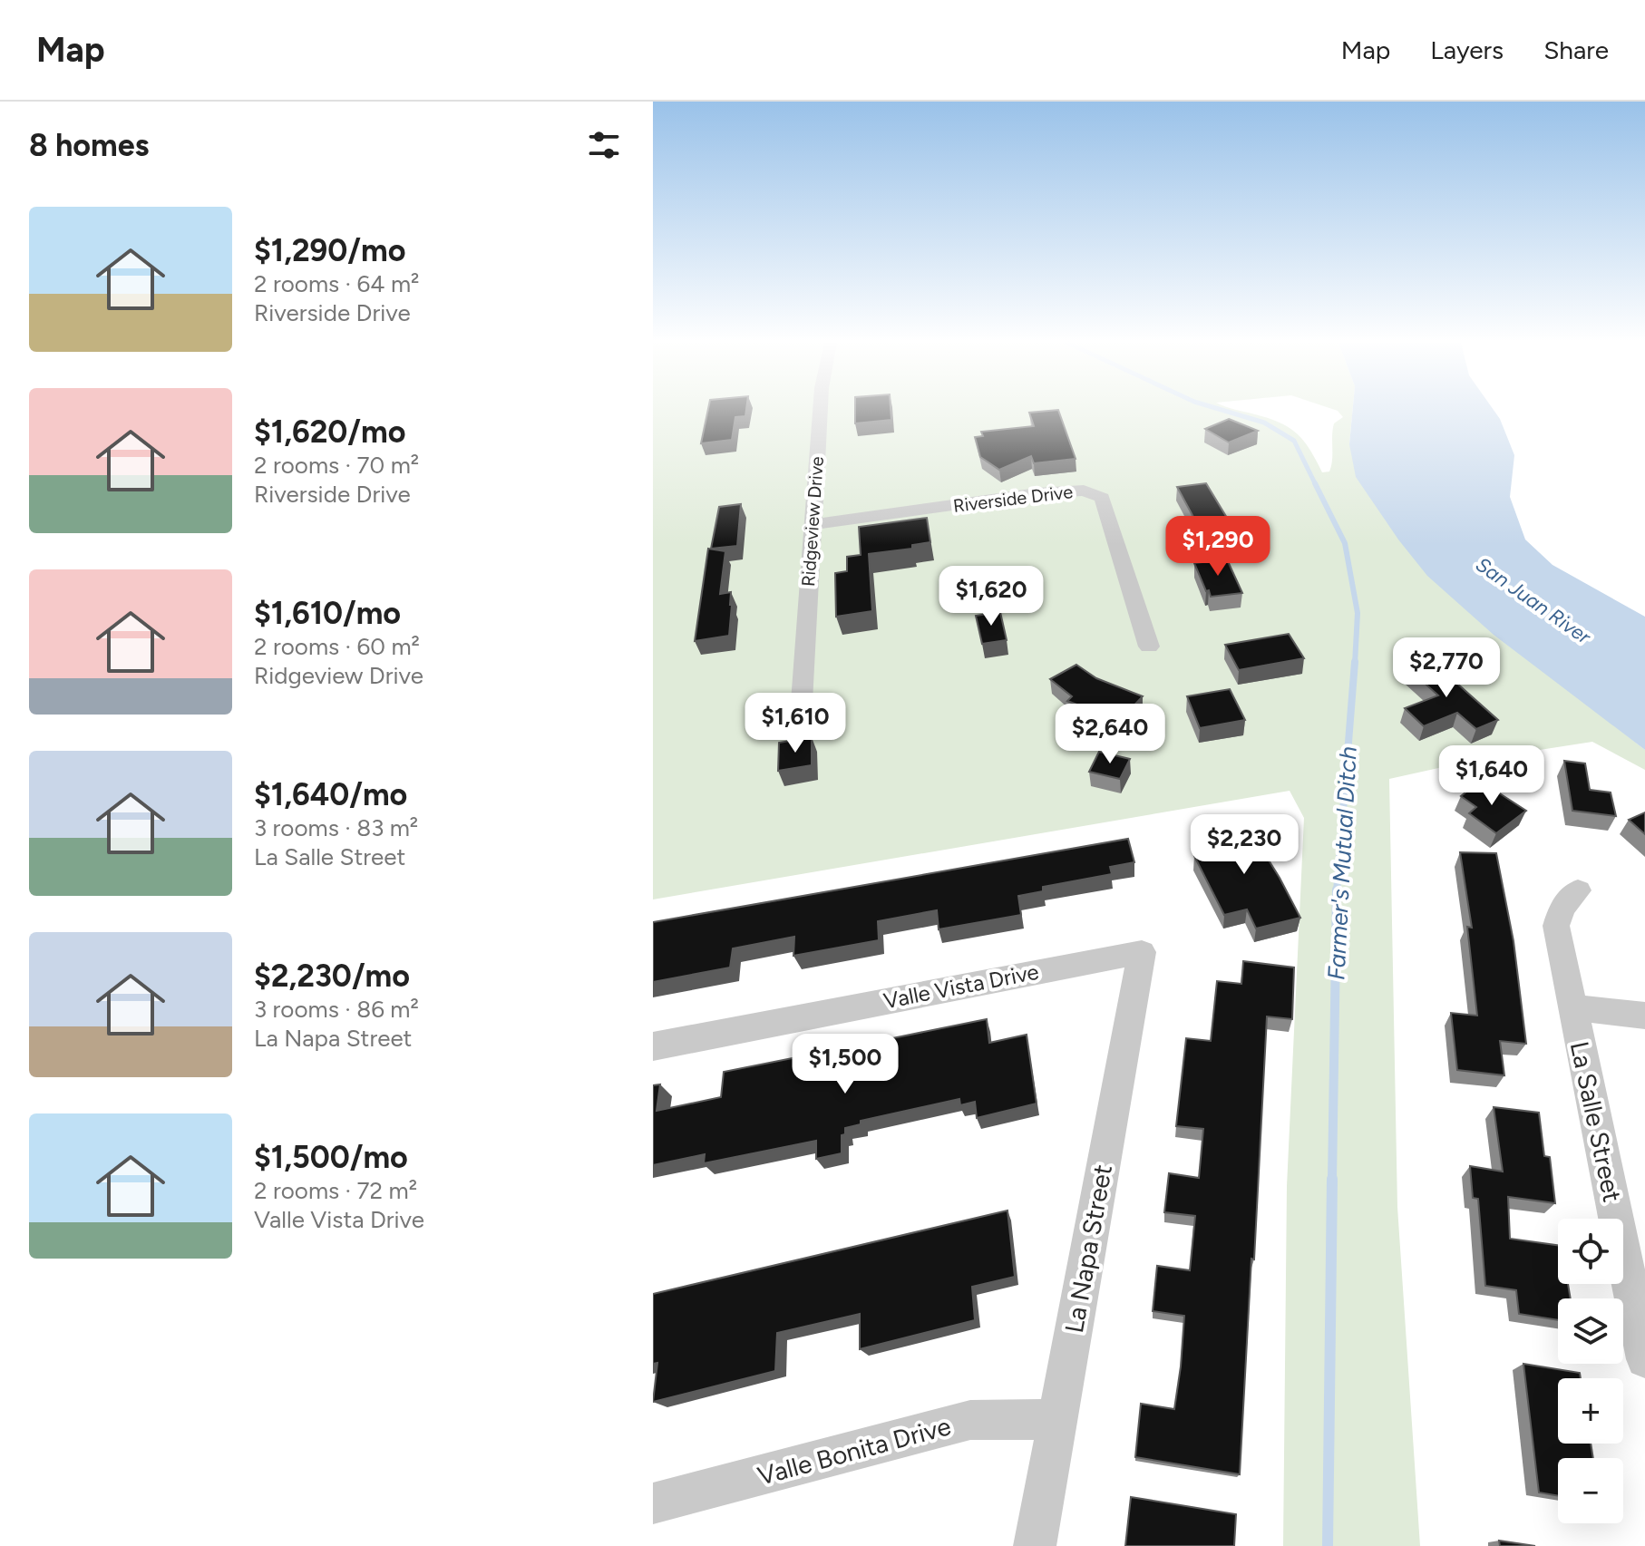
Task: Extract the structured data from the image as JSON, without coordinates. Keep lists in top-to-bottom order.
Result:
{
  "streets": {
    "street": [
      "Riverside Drive",
      "Ridgeview Drive",
      "Valle Vista Drive",
      "La Salle Street",
      "La Napa Street",
      "Valle Bonita Drive"
    ]
  },
  "crossings": [
    ["Riverside Drive", "Ridgeview Drive"],
    ["Valle Vista Drive", "La Napa Street"],
    ["La Napa Street", "Valle Bonita Drive"]
  ],
  "water": ["San Juan River", "Farmer's Mutual Ditch"],
  "page": {
    "header": "Map",
    "nav": ["Map", "Layers", "Share"],
    "heading": "8 homes",
    "list": [
      {
        "name": "$1,290/mo",
        "note": "2 rooms · 64 m² · Riverside Drive"
      },
      {
        "name": "$1,620/mo",
        "note": "2 rooms · 70 m² · Riverside Drive"
      },
      {
        "name": "$1,610/mo",
        "note": "2 rooms · 60 m² · Ridgeview Drive"
      },
      {
        "name": "$1,640/mo",
        "note": "3 rooms · 83 m² · La Salle Street"
      },
      {
        "name": "$2,230/mo",
        "note": "3 rooms · 86 m² · La Napa Street"
      },
      {
        "name": "$1,500/mo",
        "note": "2 rooms · 72 m² · Valle Vista Drive"
      }
    ],
    "price": [
      "$1,290",
      "$1,620",
      "$2,770",
      "$1,610",
      "$2,640",
      "$1,640",
      "$2,230",
      "$1,500"
    ],
    "map_buttons": ["+", "−"]
  }
}
